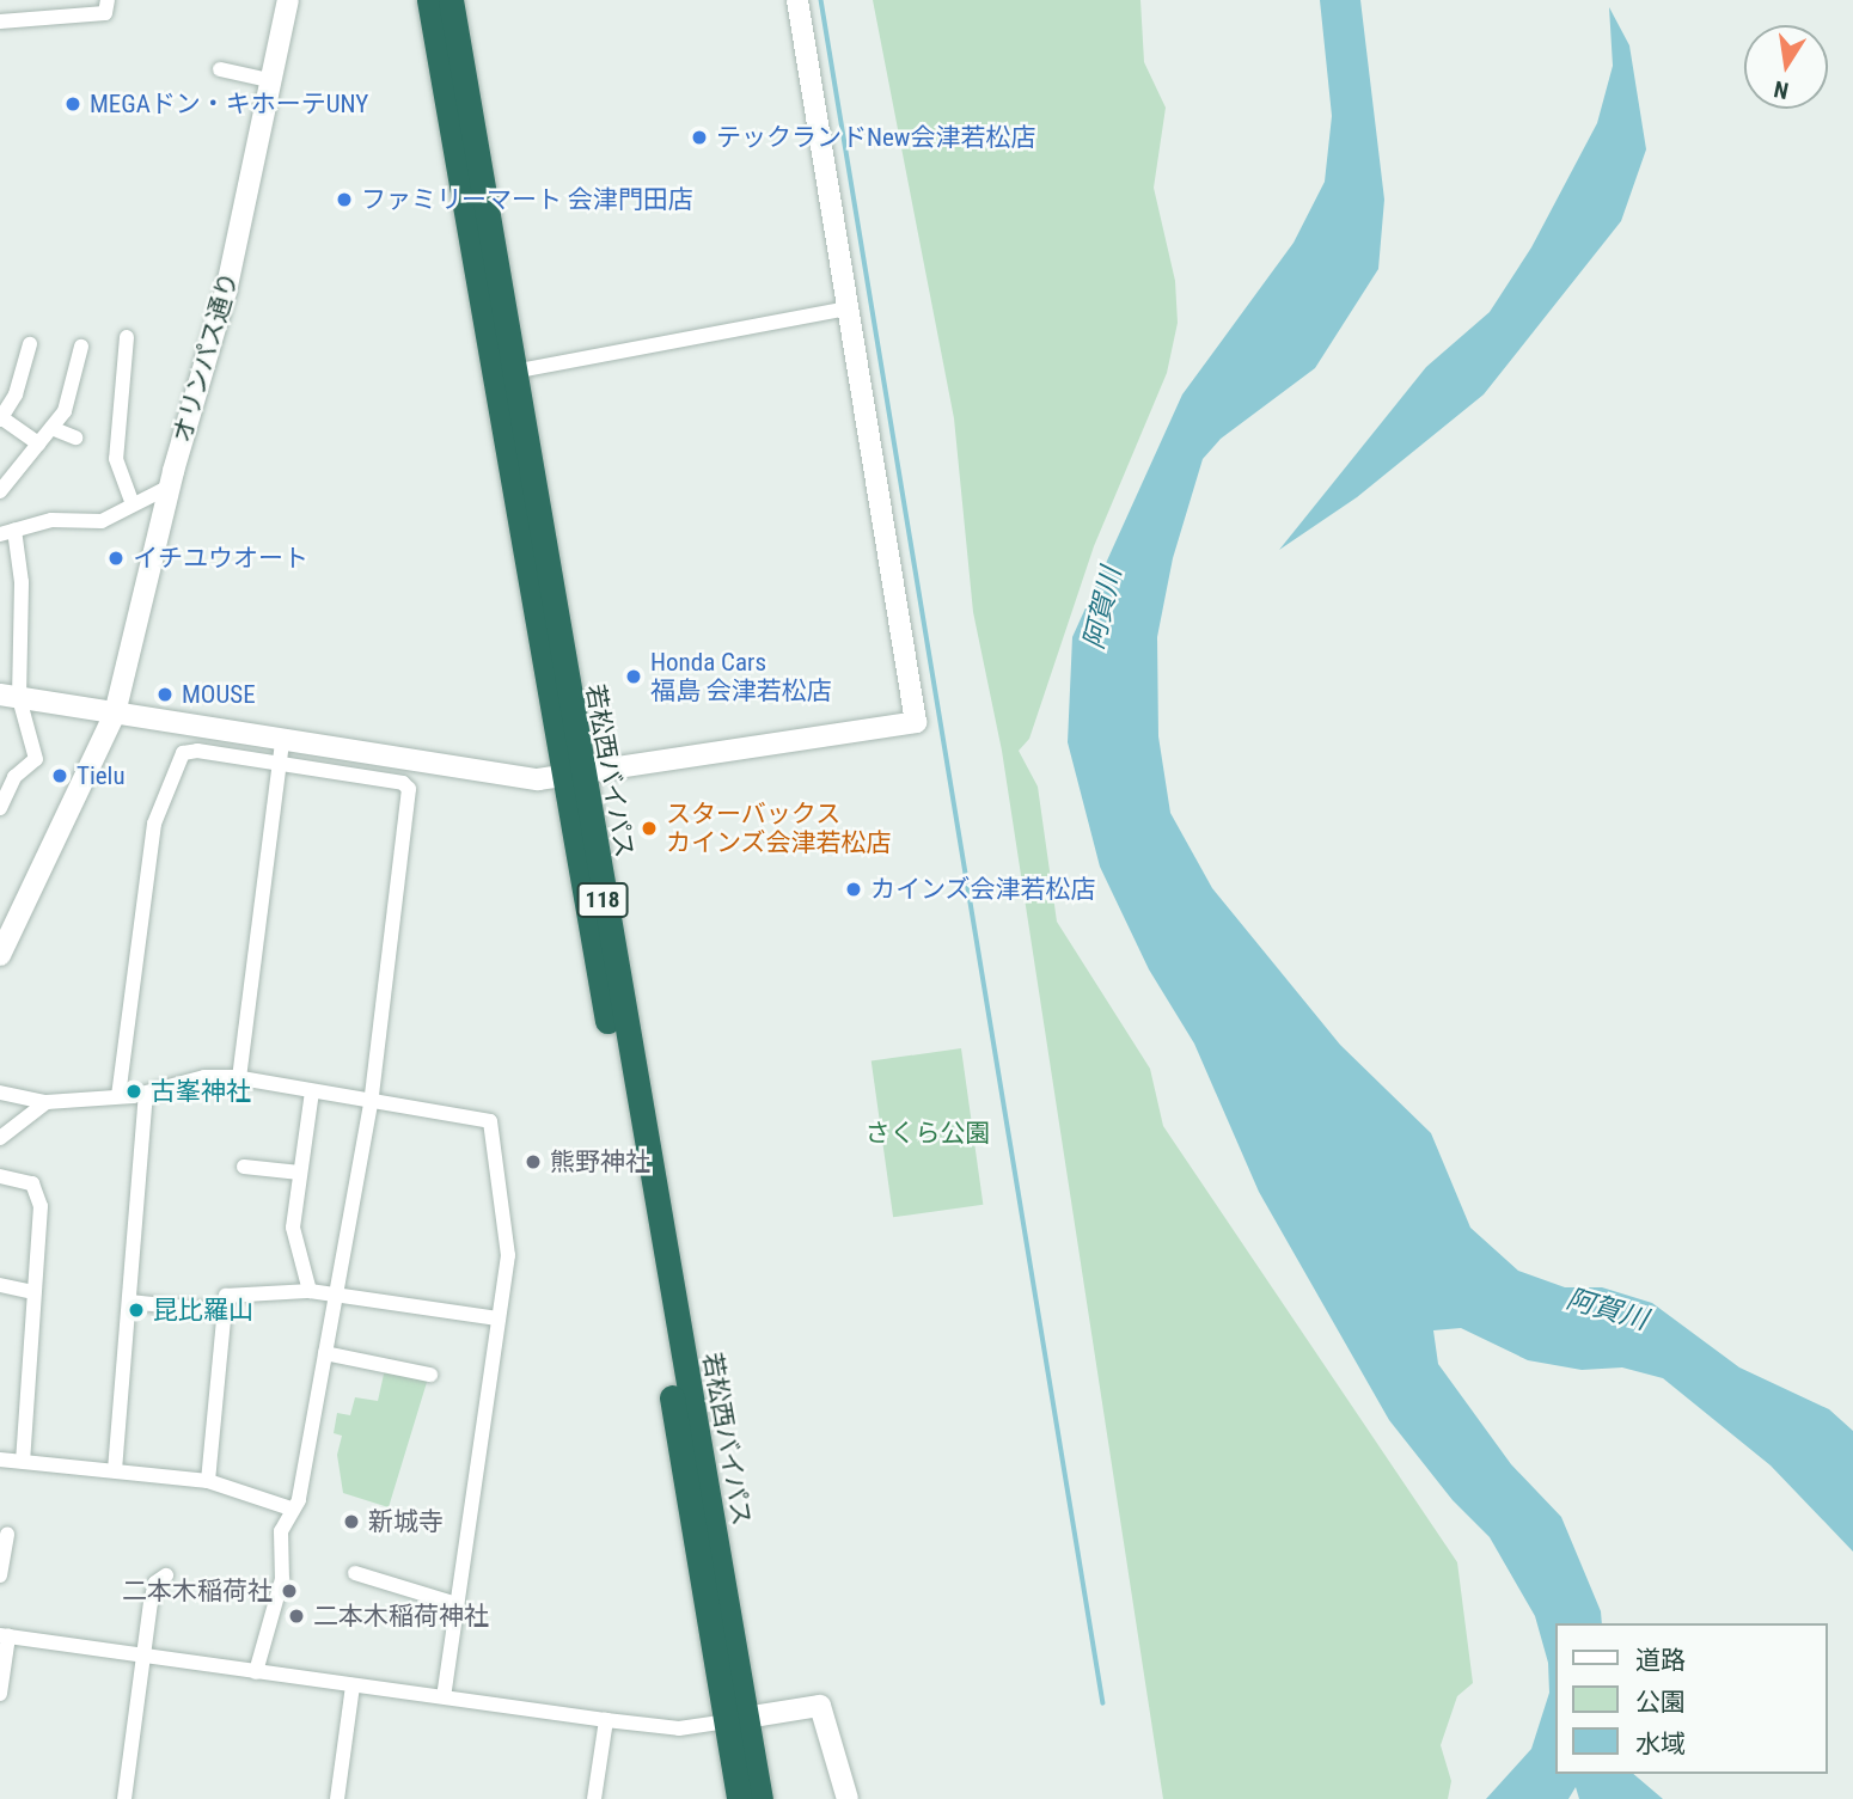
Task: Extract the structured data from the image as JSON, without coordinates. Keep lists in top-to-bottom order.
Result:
{
  "streets": {
    "highway": ["若松西バイパス", "118"],
    "street": ["オリンパス通り"]
  },
  "water": ["阿賀川"],
  "parks": ["さくら公園"],
  "places": [
    "MEGAドン・キホーテUNY",
    "テックランドNew会津若松店",
    "ファミリーマート 会津門田店",
    "イチユウオート",
    "Honda Cars 福島 会津若松店",
    "MOUSE",
    "Tielu",
    "スターバックス カインズ会津若松店",
    "カインズ会津若松店",
    "古峯神社",
    "熊野神社",
    "昆比羅山",
    "新城寺",
    "二本木稲荷社",
    "二本木稲荷神社"
  ],
  "legend": ["道路", "公園", "水域"],
  "north": "bottom"
}
